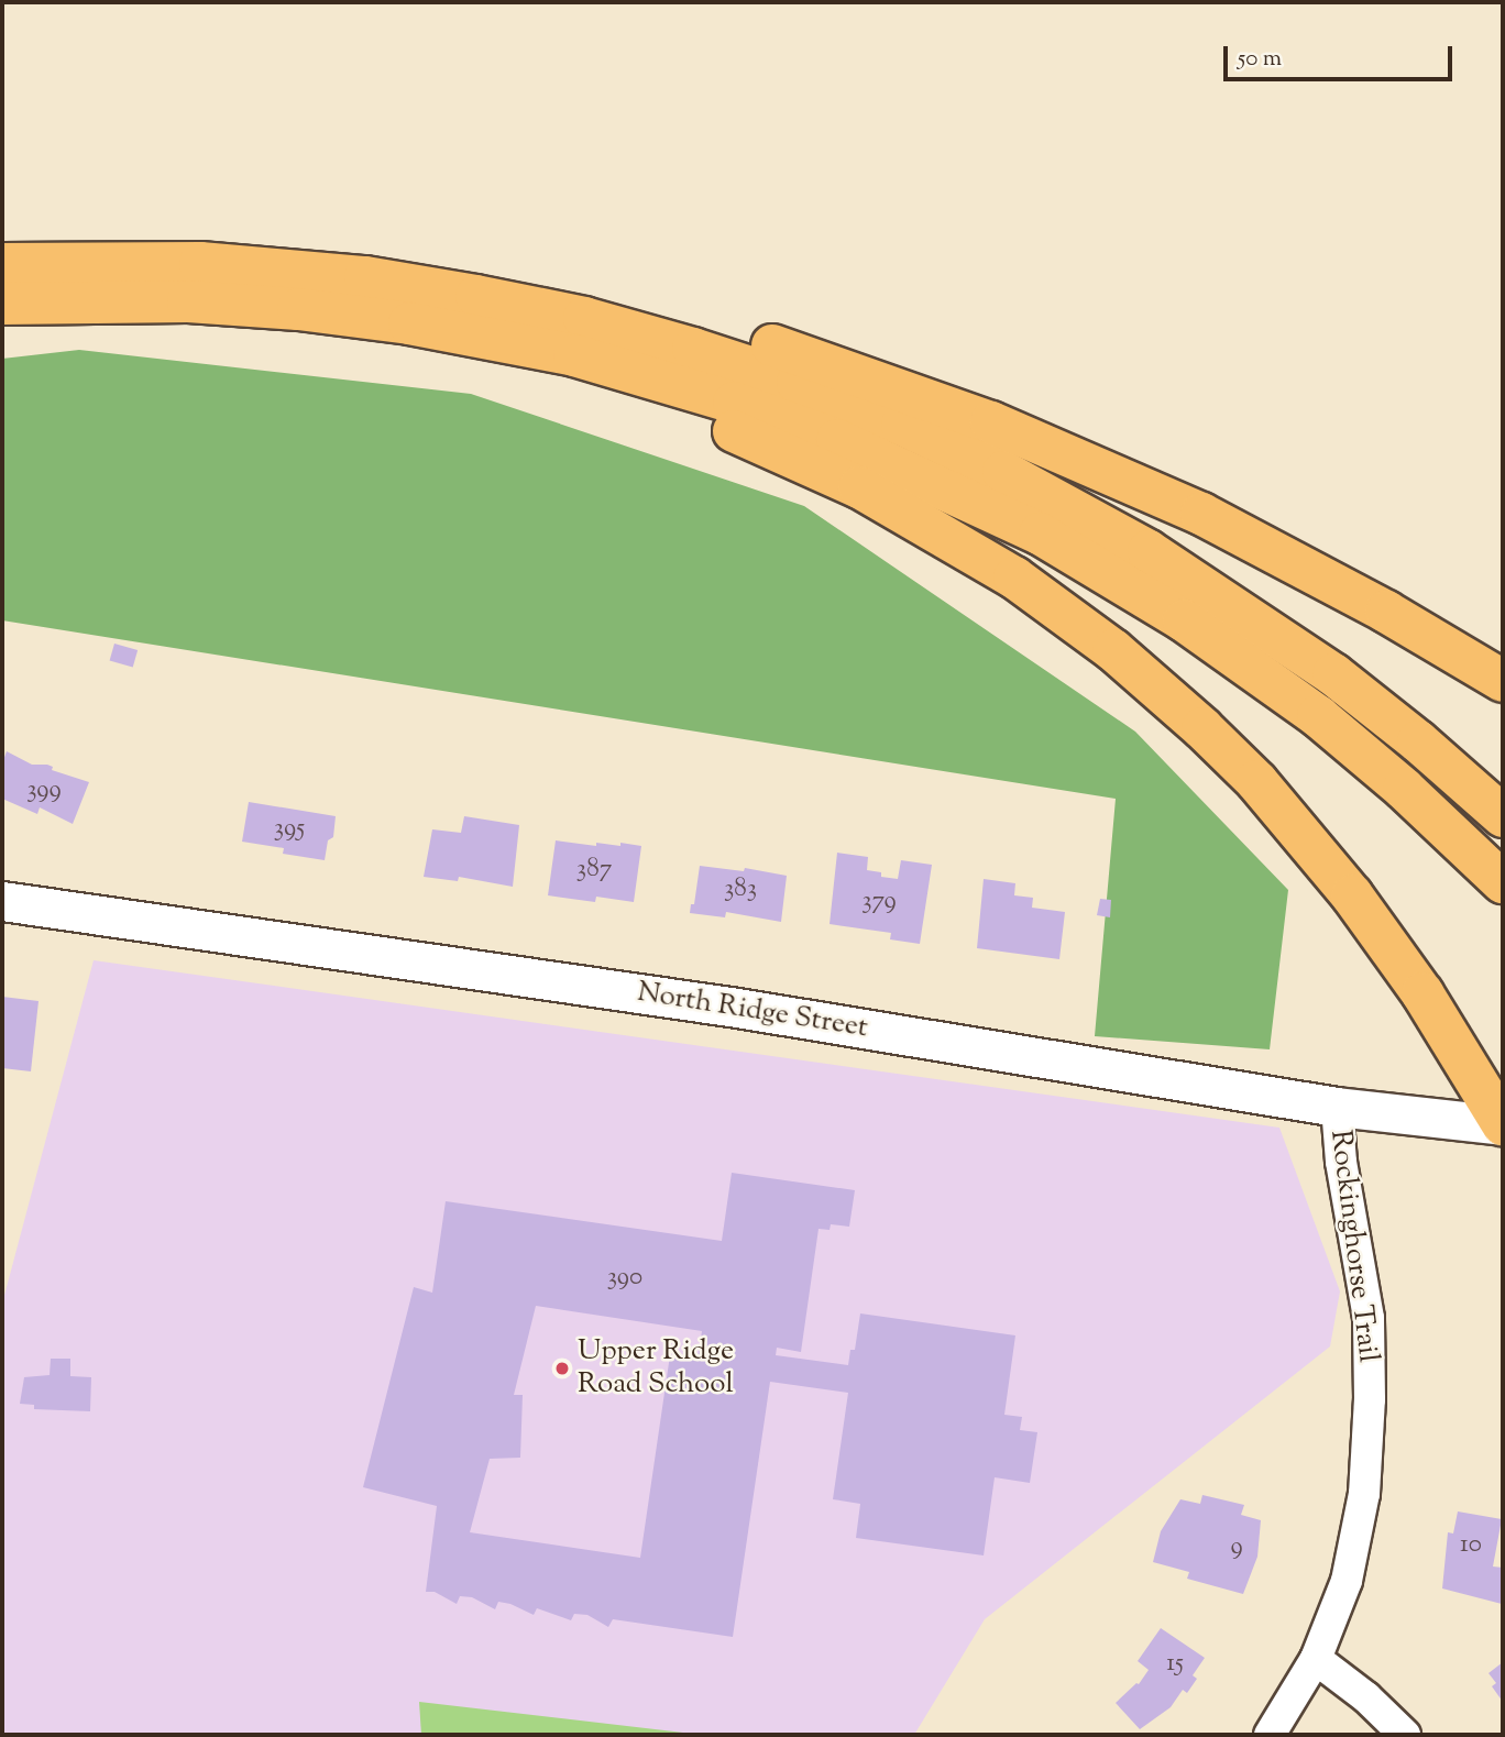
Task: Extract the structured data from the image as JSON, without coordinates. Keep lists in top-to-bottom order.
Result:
{
  "streets": {
    "street": ["North Ridge Street", "Rockinghorse Trail"]
  },
  "crossings": [
    ["North Ridge Street", "Rockinghorse Trail"]
  ],
  "places": ["Upper Ridge Road School"],
  "house_numbers": [
    "399",
    "395",
    "387",
    "383",
    "379",
    "390",
    "10",
    "9",
    "15"
  ],
  "scale_bar": "50 m"
}
